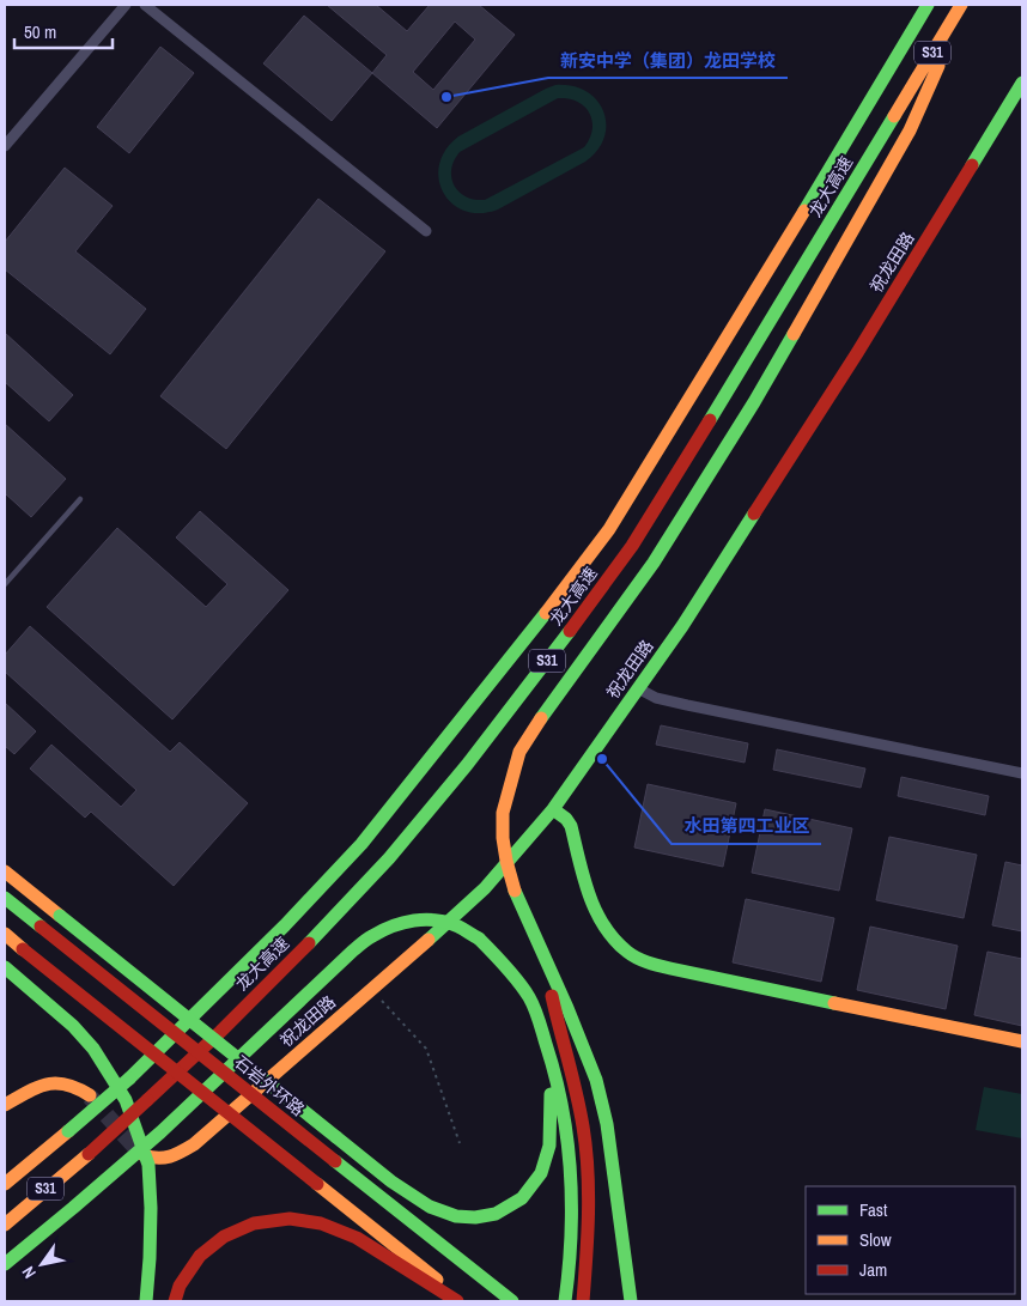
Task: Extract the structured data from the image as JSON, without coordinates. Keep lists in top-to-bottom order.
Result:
{
  "streets": {
    "main road": [
      "S31",
      "龙大高速",
      "祝龙田路",
      "石岩外环路"
    ]
  },
  "places": ["新安中学（集团）龙田学校", "水田第四工业区"],
  "legend": ["Fast", "Slow", "Jam"],
  "scale_bar": "50 m",
  "north": "bottom left"
}
